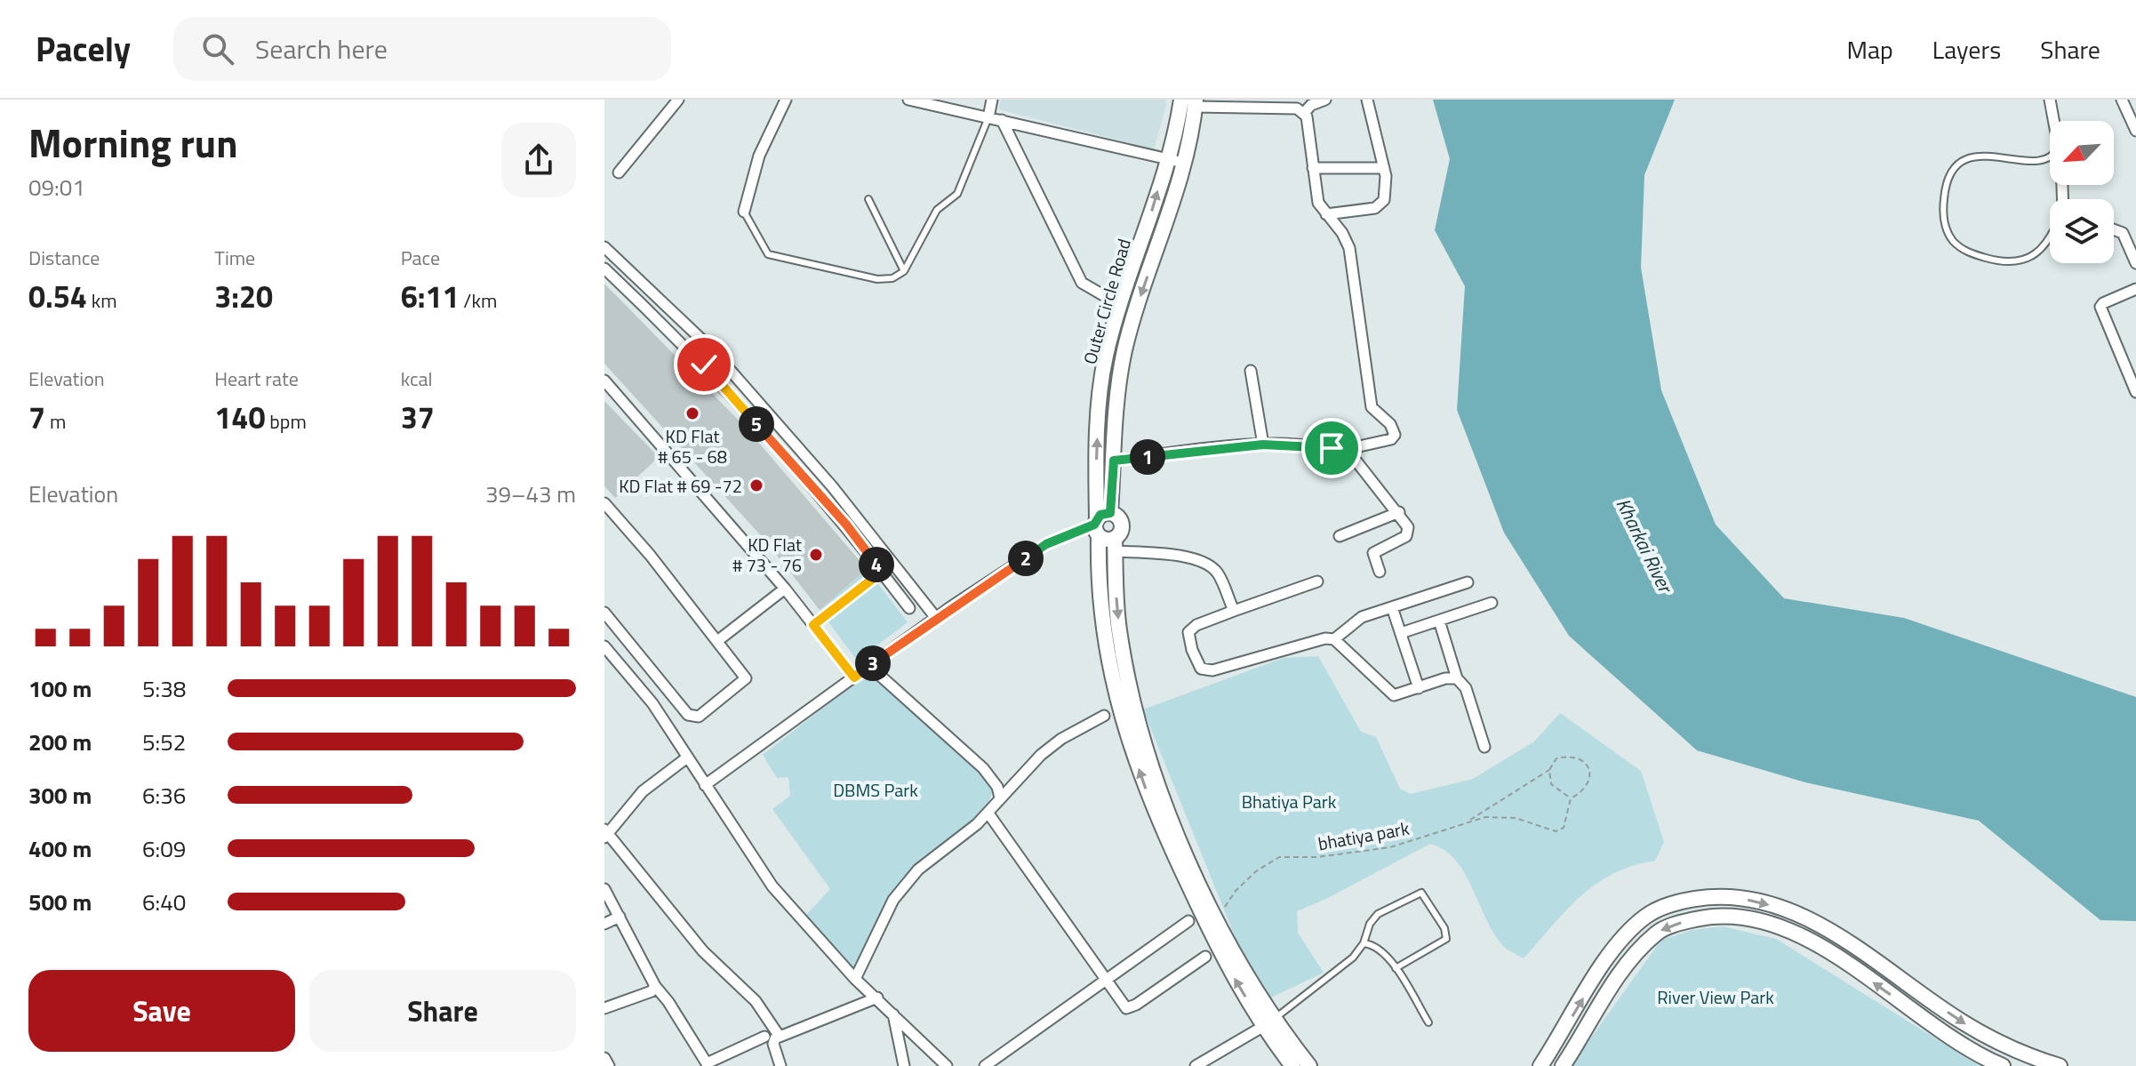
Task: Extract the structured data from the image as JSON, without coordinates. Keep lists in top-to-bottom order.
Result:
{
  "streets": {
    "main road": ["Outer Circle Road"],
    "path": ["bhatiya park"]
  },
  "water": ["Kharkai River"],
  "parks": ["DBMS Park", "Bhatiya Park", "River View Park"],
  "places": ["KD Flat # 65 - 68", "KD Flat # 69 -72", "KD Flat # 73 - 76"],
  "north": "bottom left",
  "page": {
    "header": "Pacely",
    "search": "Search here",
    "nav": ["Map", "Layers", "Share"],
    "heading": ["Morning run", "09:01"],
    "stats": [
      ["Distance", "0.54 km"],
      ["Time", "3:20"],
      ["Pace", "6:11 /km"],
      ["Elevation", "7 m"],
      ["Heart rate", "140 bpm"],
      ["kcal", "37"]
    ],
    "pins": [
      "5",
      "1",
      "2",
      "4",
      "3"
    ],
    "chart": ["Elevation", "39–43 m"],
    "list": [
      {
        "name": "100 m",
        "note": "5:38"
      },
      {
        "name": "200 m",
        "note": "5:52"
      },
      {
        "name": "300 m",
        "note": "6:36"
      },
      {
        "name": "400 m",
        "note": "6:09"
      },
      {
        "name": "500 m",
        "note": "6:40"
      }
    ],
    "buttons": ["Save", "Share"]
  }
}
